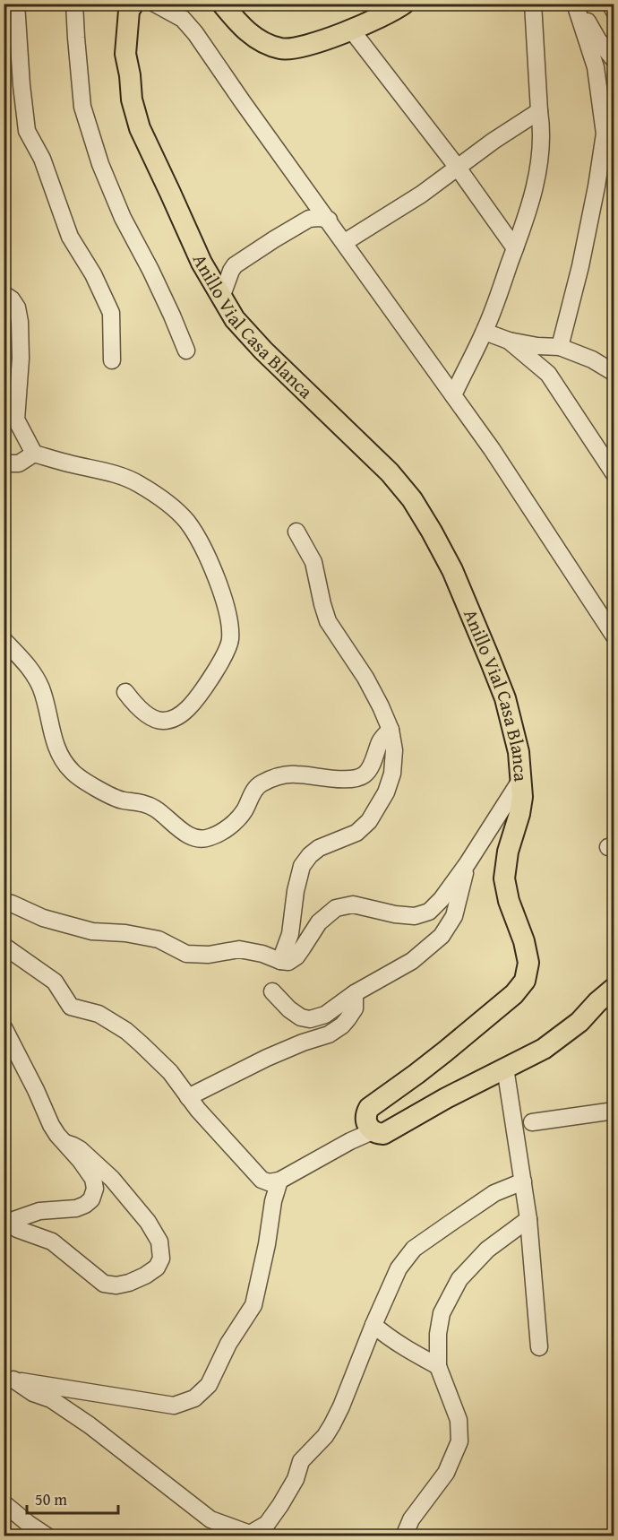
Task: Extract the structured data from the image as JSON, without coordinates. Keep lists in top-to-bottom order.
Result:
{
  "streets": {
    "main road": ["Anillo Vial Casa Blanca"]
  },
  "scale_bar": "50 m"
}
